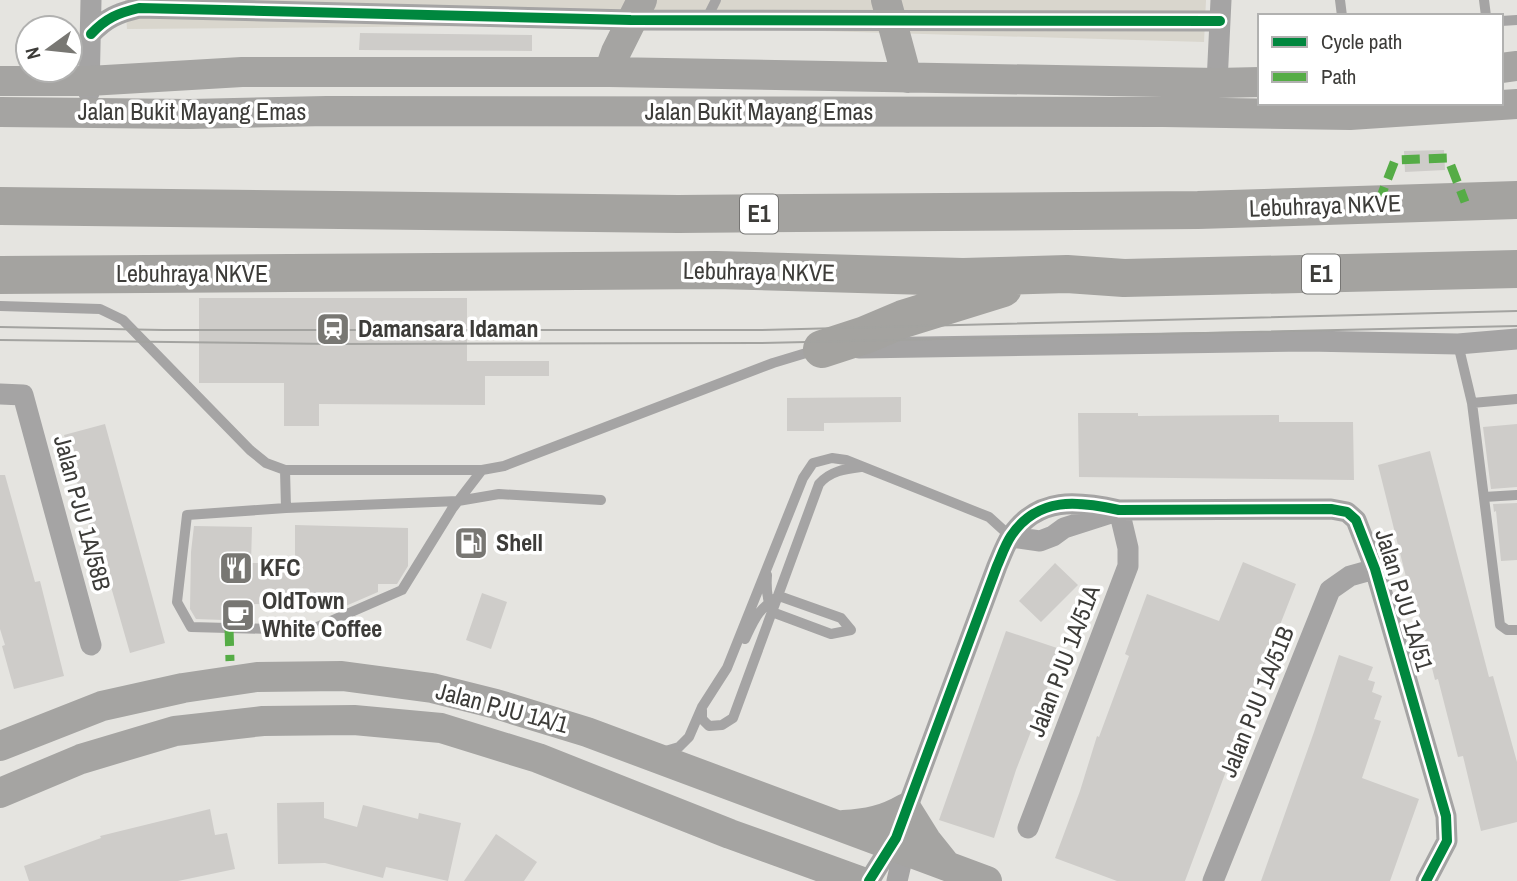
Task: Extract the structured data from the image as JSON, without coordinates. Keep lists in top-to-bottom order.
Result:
{
  "streets": {
    "highway": ["Lebuhraya NKVE", "E1"],
    "main road": ["Jalan Bukit Mayang Emas", "Jalan PJU 1A/1"],
    "street": [
      "Jalan PJU 1A/58B",
      "Jalan PJU 1A/51",
      "Jalan PJU 1A/51A",
      "Jalan PJU 1A/51B"
    ]
  },
  "crossings": [
    ["Jalan PJU 1A/51", "Jalan PJU 1A/51A"],
    ["Jalan PJU 1A/51", "Jalan PJU 1A/51B"]
  ],
  "places": {
    "station": ["Damansara Idaman"],
    "fuel station": ["Shell"],
    "restaurant": ["KFC"],
    "cafe": ["OldTown White Coffee"]
  },
  "legend": ["Cycle path", "Path"],
  "north": "left"
}
